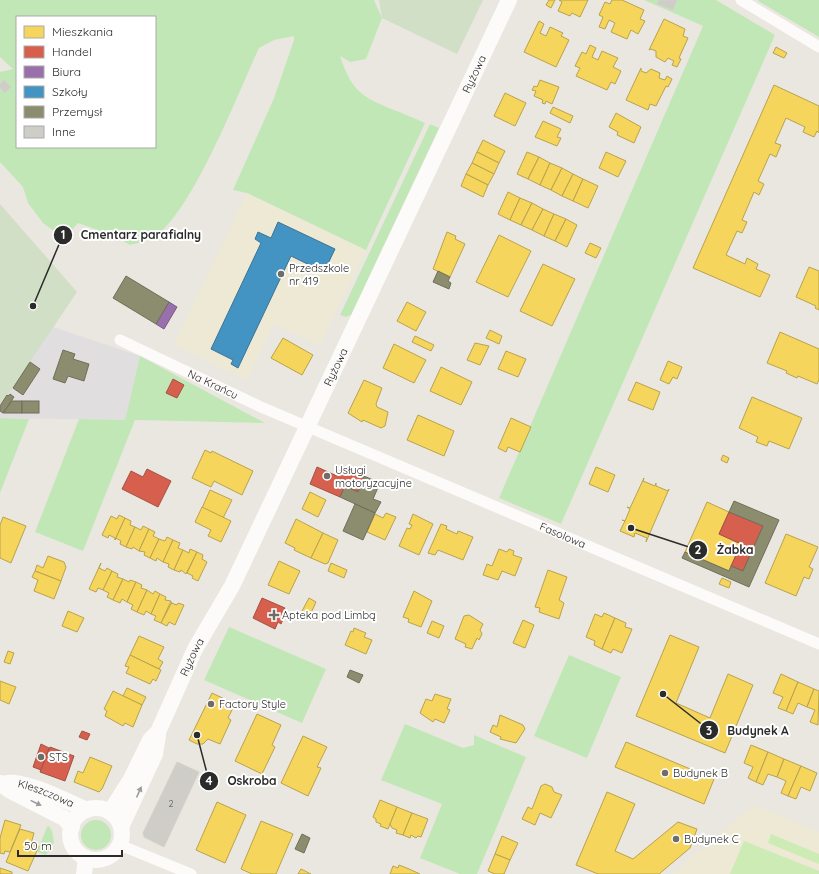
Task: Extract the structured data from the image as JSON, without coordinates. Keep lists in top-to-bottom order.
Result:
{
  "streets": {
    "street": [
      "Ryżowa",
      "Na Krańcu",
      "Fasolowa",
      "Kleszczowa"
    ]
  },
  "crossings": [
    ["Ryżowa", "Na Krańcu"],
    ["Ryżowa", "Fasolowa"],
    ["Ryżowa", "Kleszczowa"],
    ["Na Krańcu", "Fasolowa"]
  ],
  "places": {
    "other": [
      "Przedszkole nr 419",
      "Cmentarz parafialny",
      "Usługi motoryzacyjne",
      "Żabka",
      "Budynek A",
      "Factory Style",
      "Oskroba",
      "STS",
      "Budynek B",
      "Budynek C"
    ],
    "health": ["Apteka pod Limbą"]
  },
  "house_numbers": ["2"],
  "legend": [
    "Mieszkania",
    "Handel",
    "Biura",
    "Szkoły",
    "Przemysł",
    "Inne"
  ],
  "scale_bar": "50 m"
}
